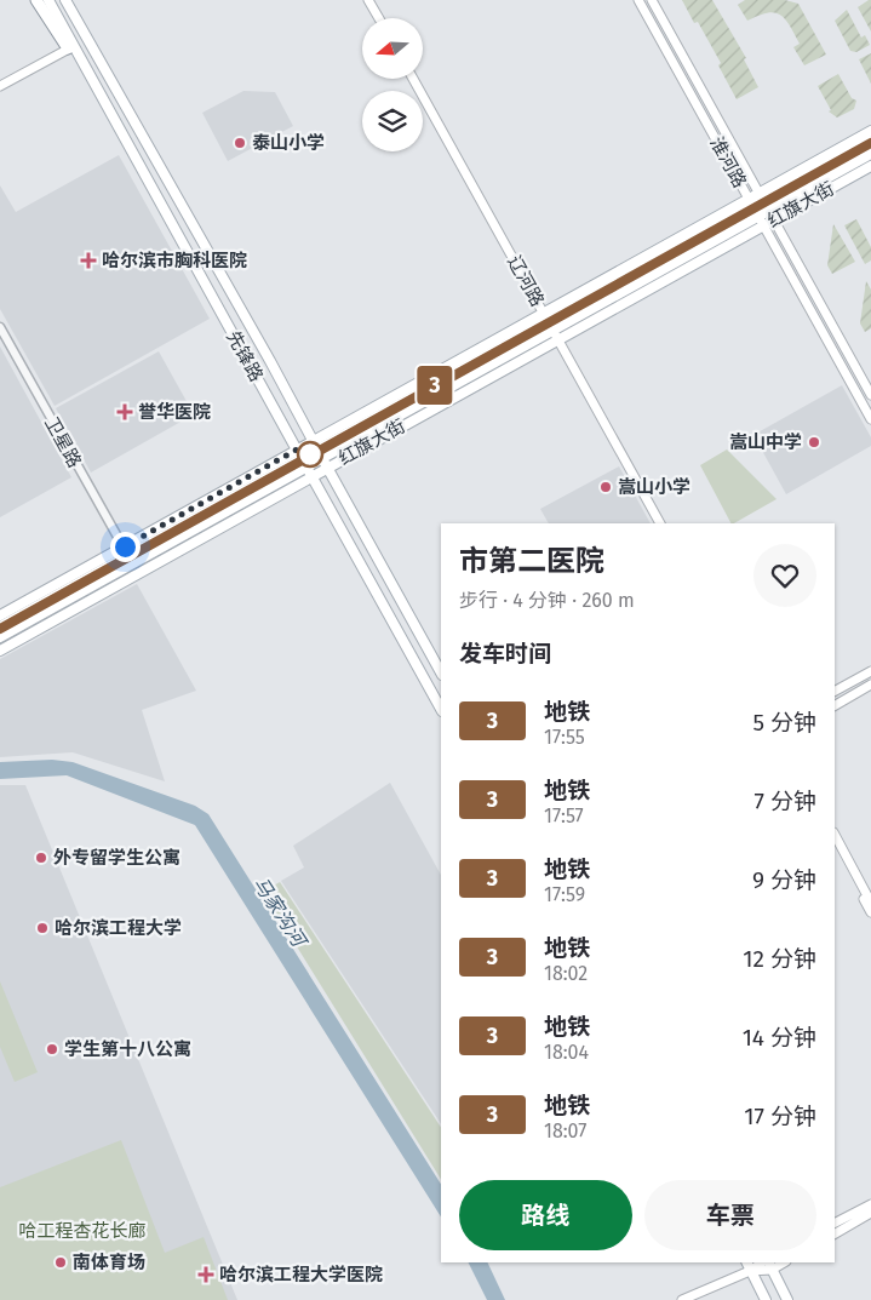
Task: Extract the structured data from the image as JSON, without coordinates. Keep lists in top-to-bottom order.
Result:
{
  "streets": {
    "main road": [
      "淮河路",
      "红旗大街",
      "辽河路",
      "先锋路"
    ],
    "street": ["卫星路"]
  },
  "crossings": [
    ["淮河路", "红旗大街"],
    ["红旗大街", "辽河路"],
    ["红旗大街", "先锋路"],
    ["红旗大街", "卫星路"]
  ],
  "water": ["马家沟河"],
  "parks": ["哈工程杏花长廊"],
  "places": {
    "other": [
      "泰山小学",
      "嵩山中学",
      "嵩山小学",
      "外专留学生公寓",
      "哈尔滨工程大学",
      "学生第十八公寓",
      "南体育场"
    ],
    "health": ["哈尔滨市胸科医院", "誉华医院", "哈尔滨工程大学医院"]
  },
  "lines": ["metro line 3"],
  "north": "left",
  "page": {
    "on_map": "3",
    "heading": [
      ["市第二医院", "步行 · 4 分钟 · 260 m"],
      "发车时间"
    ],
    "list": [
      {
        "mark": "3",
        "name": "地铁",
        "note": "17:55",
        "value": "5 分钟"
      },
      {
        "mark": "3",
        "name": "地铁",
        "note": "17:57",
        "value": "7 分钟"
      },
      {
        "mark": "3",
        "name": "地铁",
        "note": "17:59",
        "value": "9 分钟"
      },
      {
        "mark": "3",
        "name": "地铁",
        "note": "18:02",
        "value": "12 分钟"
      },
      {
        "mark": "3",
        "name": "地铁",
        "note": "18:04",
        "value": "14 分钟"
      },
      {
        "mark": "3",
        "name": "地铁",
        "note": "18:07",
        "value": "17 分钟"
      }
    ],
    "buttons": ["路线", "车票"]
  }
}
